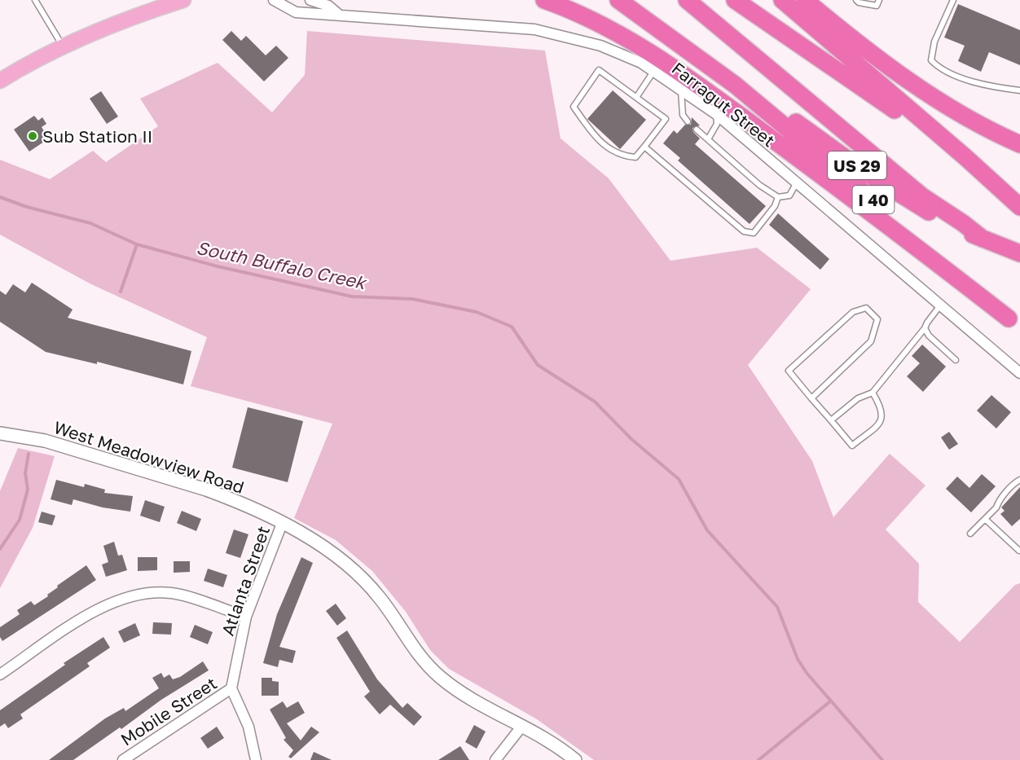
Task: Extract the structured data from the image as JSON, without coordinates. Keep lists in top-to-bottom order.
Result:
{
  "streets": {
    "highway": ["US 29", "I 40"],
    "street": [
      "Farragut Street",
      "West Meadowview Road",
      "Atlanta Street",
      "Mobile Street"
    ]
  },
  "crossings": [
    ["US 29", "I 40"],
    ["West Meadowview Road", "Atlanta Street"],
    ["Atlanta Street", "Mobile Street"]
  ],
  "water": ["South Buffalo Creek"],
  "places": ["Sub Station II"]
}
